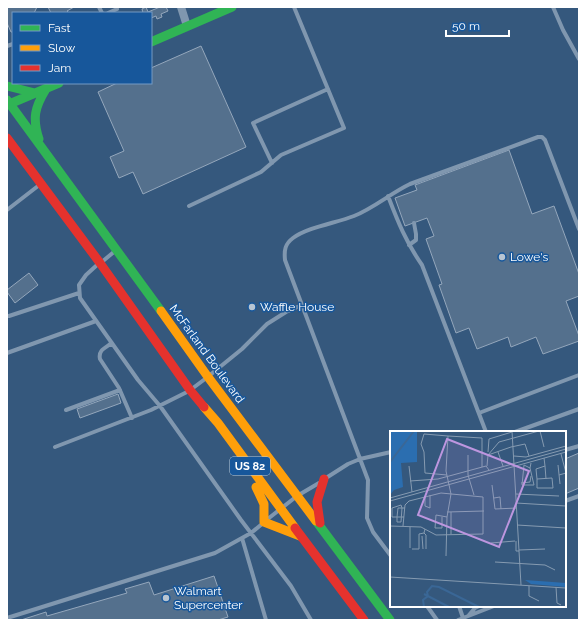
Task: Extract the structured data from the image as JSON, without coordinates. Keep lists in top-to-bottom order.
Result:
{
  "streets": {
    "main road": ["McFarland Boulevard", "US 82"]
  },
  "places": ["Lowe's", "Waffle House", "Walmart Supercenter"],
  "legend": ["Fast", "Slow", "Jam"],
  "scale_bar": "50 m"
}
